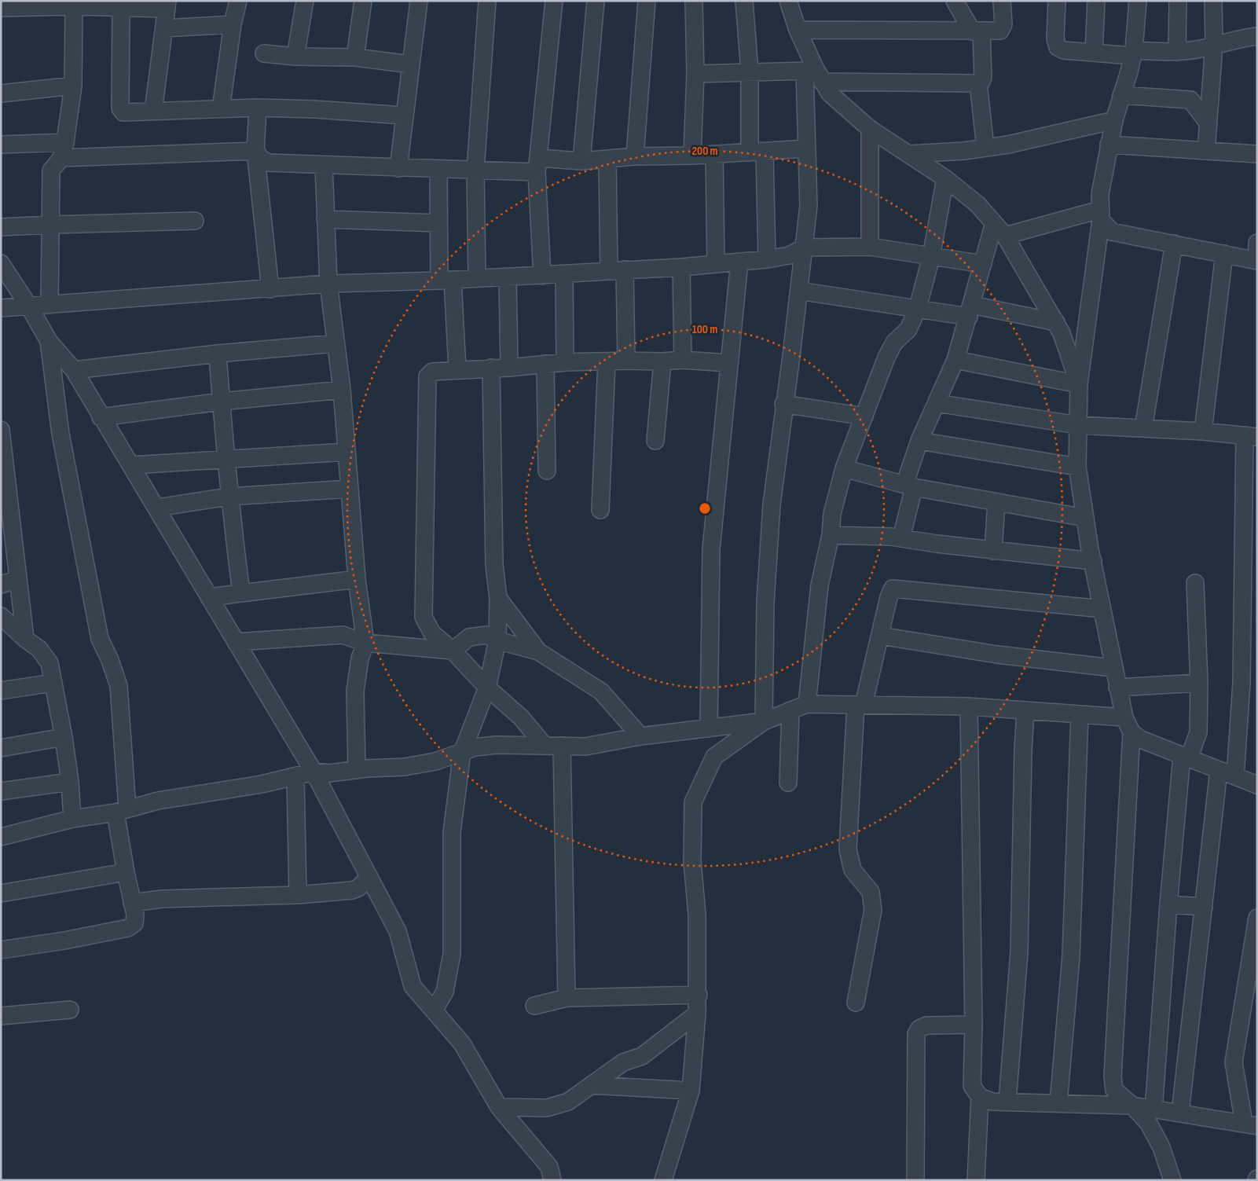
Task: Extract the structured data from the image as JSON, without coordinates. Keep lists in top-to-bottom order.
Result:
{
  "rings": ["200 m", "100 m"]
}
